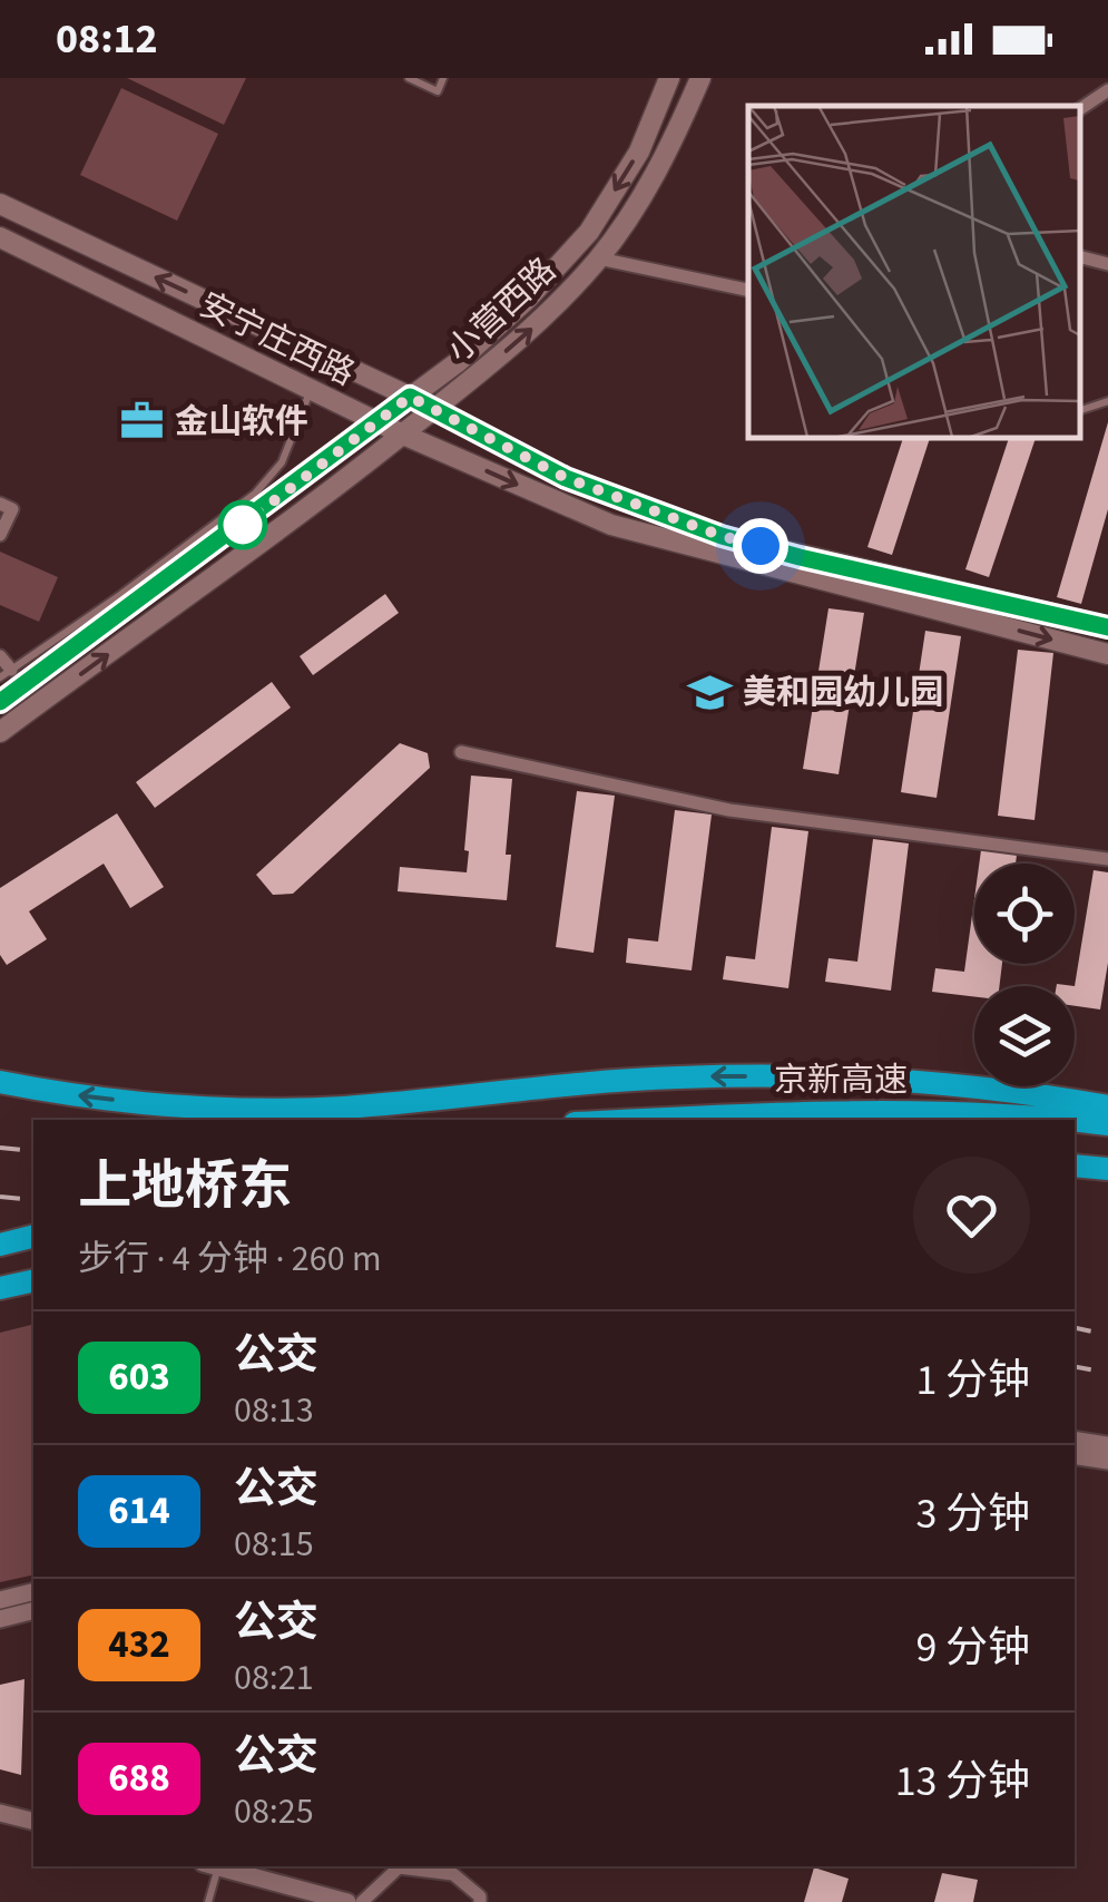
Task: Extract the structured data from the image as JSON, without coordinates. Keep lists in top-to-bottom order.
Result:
{
  "streets": {
    "highway": ["京新高速"],
    "main road": ["小营西路", "安宁庄西路"]
  },
  "crossings": [
    ["小营西路", "安宁庄西路"]
  ],
  "places": {
    "office": ["金山软件"],
    "school or university": ["美和园幼儿园"]
  },
  "lines": ["bus line 603"],
  "page": {
    "status": "08:12",
    "heading": ["上地桥东", "步行 · 4 分钟 · 260 m"],
    "list": [
      {
        "mark": "603",
        "name": "公交",
        "note": "08:13",
        "value": "1 分钟"
      },
      {
        "mark": "614",
        "name": "公交",
        "note": "08:15",
        "value": "3 分钟"
      },
      {
        "mark": "432",
        "name": "公交",
        "note": "08:21",
        "value": "9 分钟"
      },
      {
        "mark": "688",
        "name": "公交",
        "note": "08:25",
        "value": "13 分钟"
      }
    ]
  }
}
